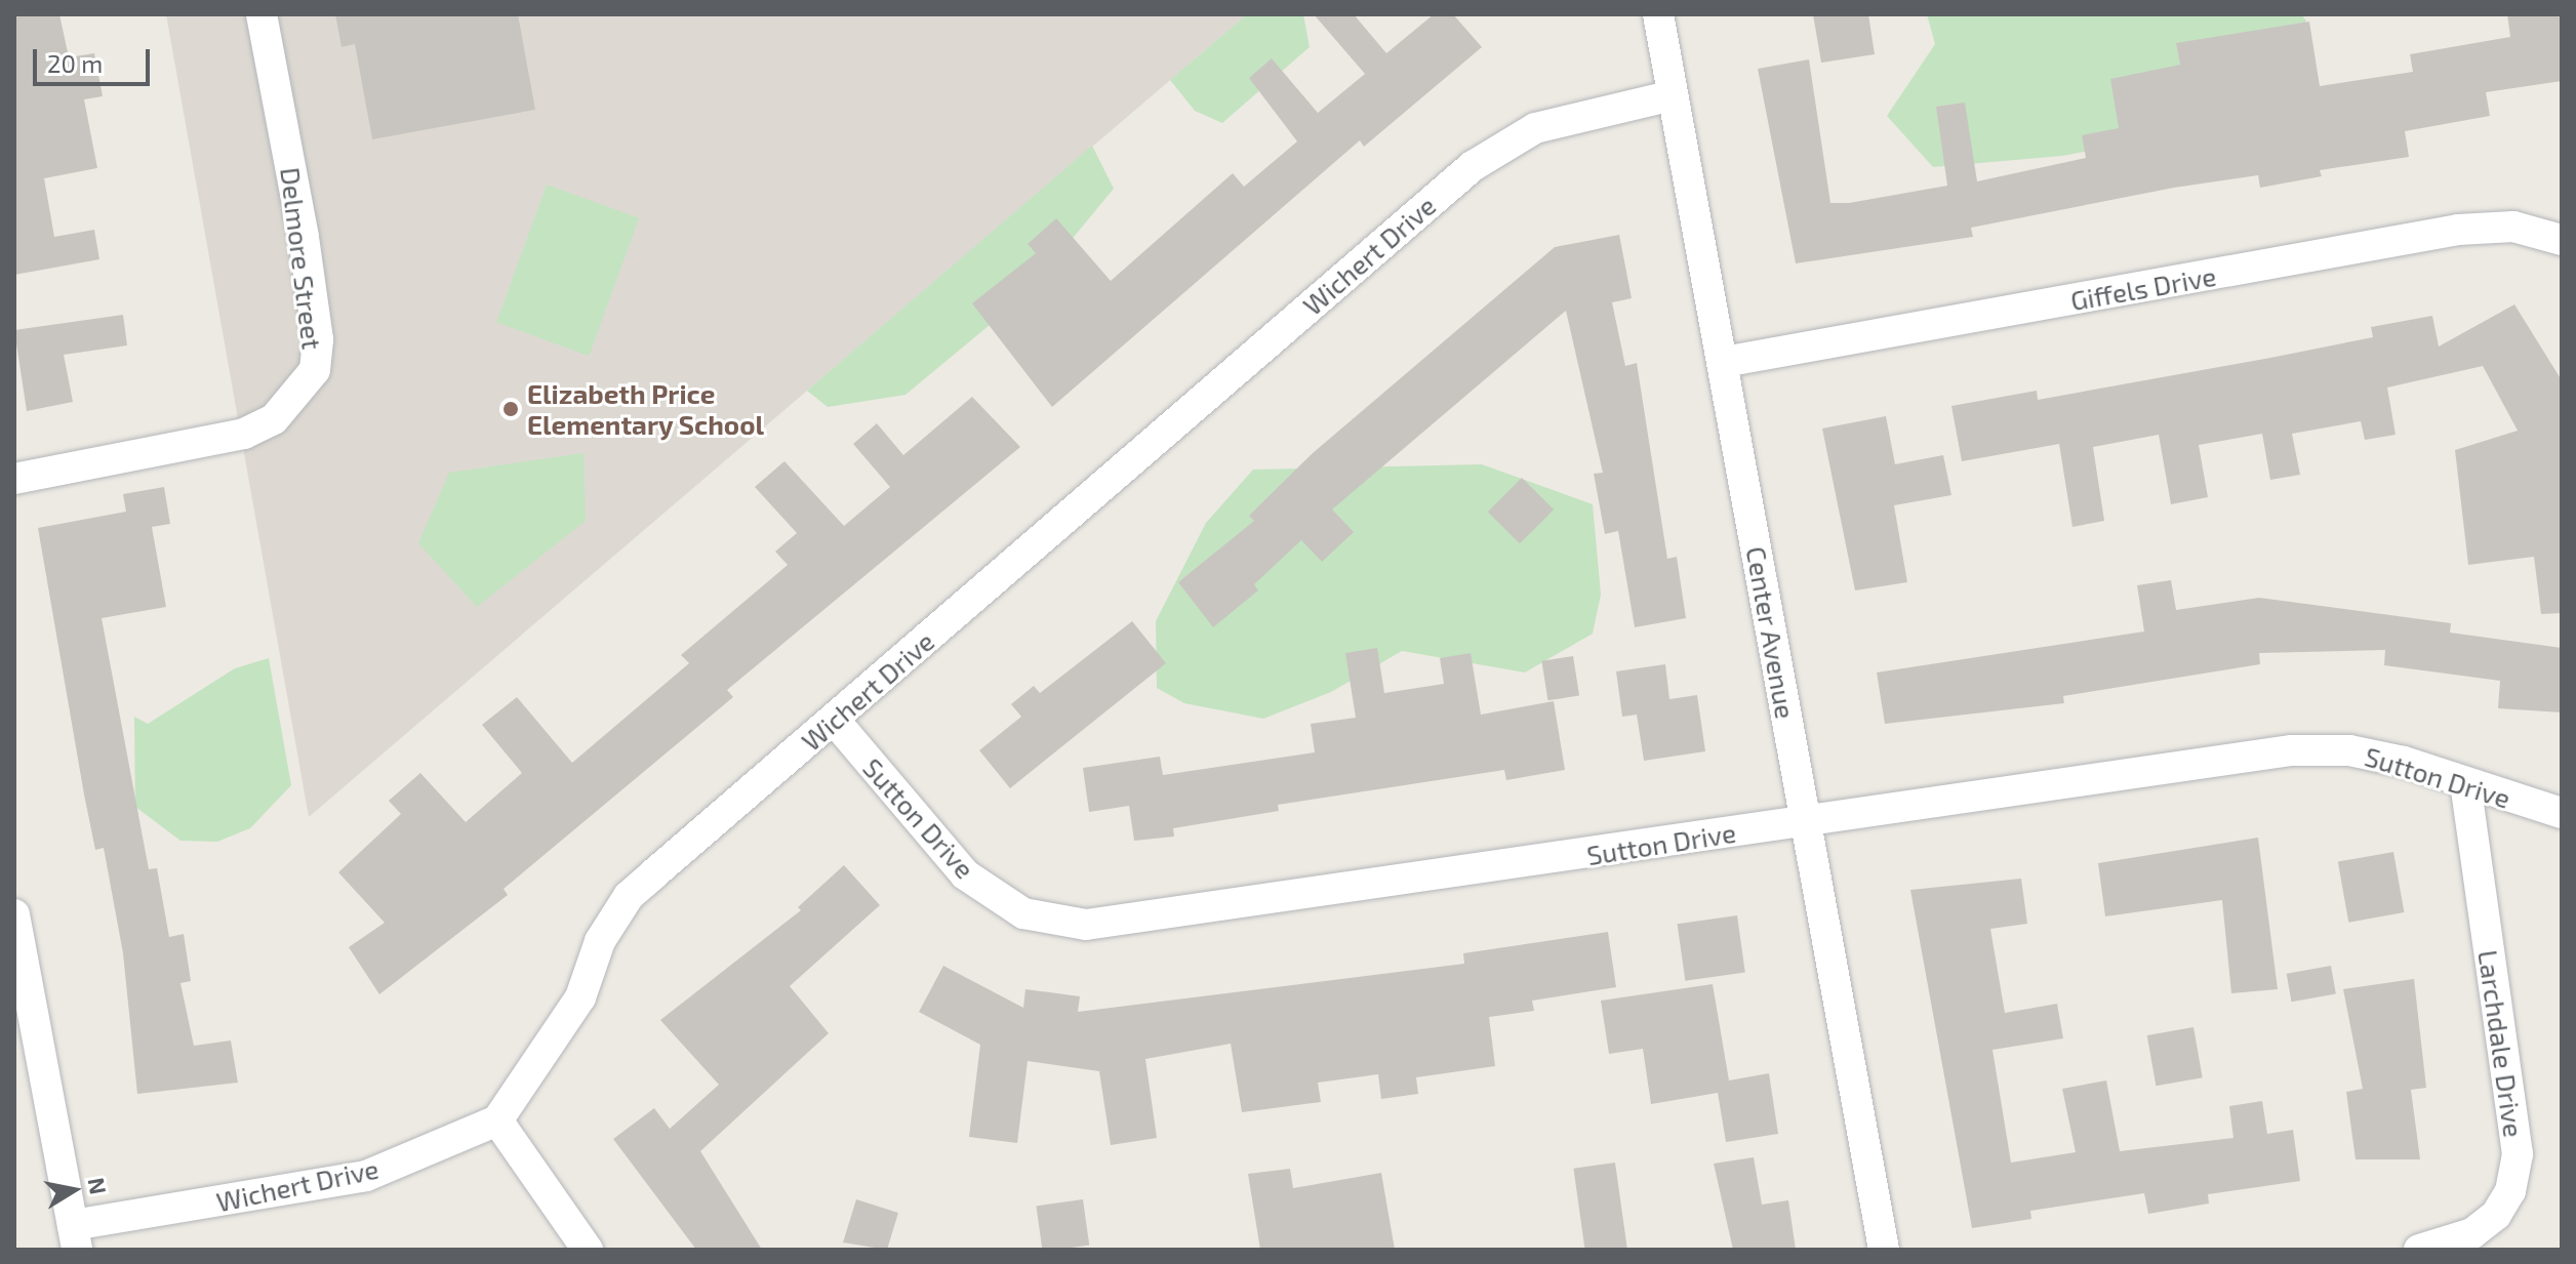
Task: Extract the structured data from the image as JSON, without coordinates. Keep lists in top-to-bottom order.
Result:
{
  "streets": {
    "street": [
      "Wichert Drive",
      "Delmore Street",
      "Giffels Drive",
      "Center Avenue",
      "Sutton Drive",
      "Larchdale Drive"
    ]
  },
  "crossings": [
    ["Wichert Drive", "Center Avenue"],
    ["Wichert Drive", "Sutton Drive"],
    ["Giffels Drive", "Center Avenue"],
    ["Center Avenue", "Sutton Drive"],
    ["Sutton Drive", "Larchdale Drive"]
  ],
  "places": ["Elizabeth Price Elementary School"],
  "scale_bar": "20 m",
  "north": "right"
}
